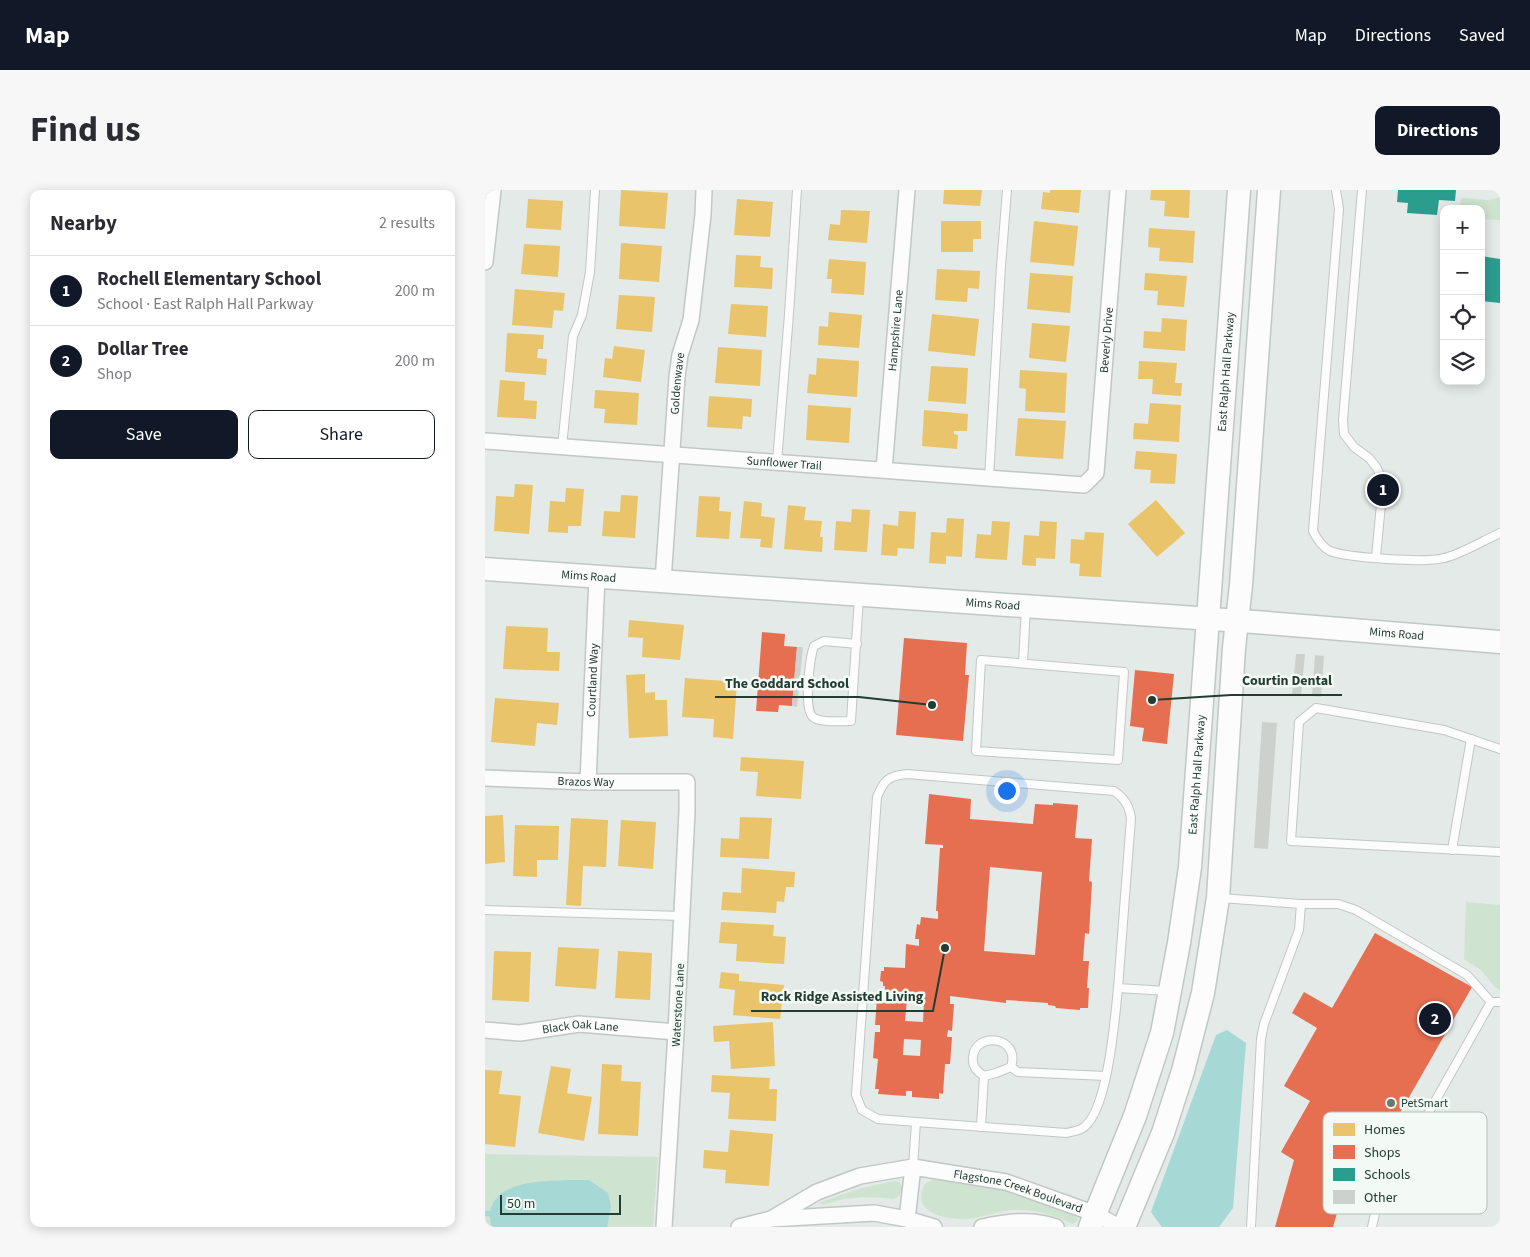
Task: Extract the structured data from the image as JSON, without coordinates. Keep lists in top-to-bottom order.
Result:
{
  "streets": {
    "main road": ["East Ralph Hall Parkway", "Mims Road"],
    "street": [
      "Hampshire Lane",
      "Beverly Drive",
      "Goldenwave",
      "Sunflower Trail",
      "Courtland Way",
      "Brazos Way",
      "Waterstone Lane",
      "Black Oak Lane",
      "Flagstone Creek Boulevard"
    ]
  },
  "crossings": [
    ["Hampshire Lane", "Sunflower Trail"],
    ["Beverly Drive", "Sunflower Trail"],
    ["East Ralph Hall Parkway", "Mims Road"],
    ["East Ralph Hall Parkway", "Flagstone Creek Boulevard"],
    ["Goldenwave", "Sunflower Trail"],
    ["Goldenwave", "Mims Road"],
    ["Mims Road", "Courtland Way"],
    ["Courtland Way", "Brazos Way"],
    ["Brazos Way", "Waterstone Lane"],
    ["Waterstone Lane", "Black Oak Lane"]
  ],
  "places": [
    "Courtin Dental",
    "The Goddard School",
    "Rock Ridge Assisted Living",
    "PetSmart"
  ],
  "legend": [
    "Homes",
    "Shops",
    "Schools",
    "Other"
  ],
  "scale_bar": "50 m",
  "page": {
    "header": "Map",
    "nav": ["Map", "Directions", "Saved"],
    "title": "Find us",
    "buttons": [
      "Directions",
      ["Save", "Share"]
    ],
    "heading": ["Nearby", "2 results"],
    "map_buttons": ["+", "−"],
    "list": [
      {
        "mark": "1",
        "name": "Rochell Elementary School",
        "note": "School · East Ralph Hall Parkway",
        "value": "200 m"
      },
      {
        "mark": "2",
        "name": "Dollar Tree",
        "note": "Shop",
        "value": "200 m"
      }
    ],
    "pins": ["1", "2"],
    "scale": "50 m"
  }
}
